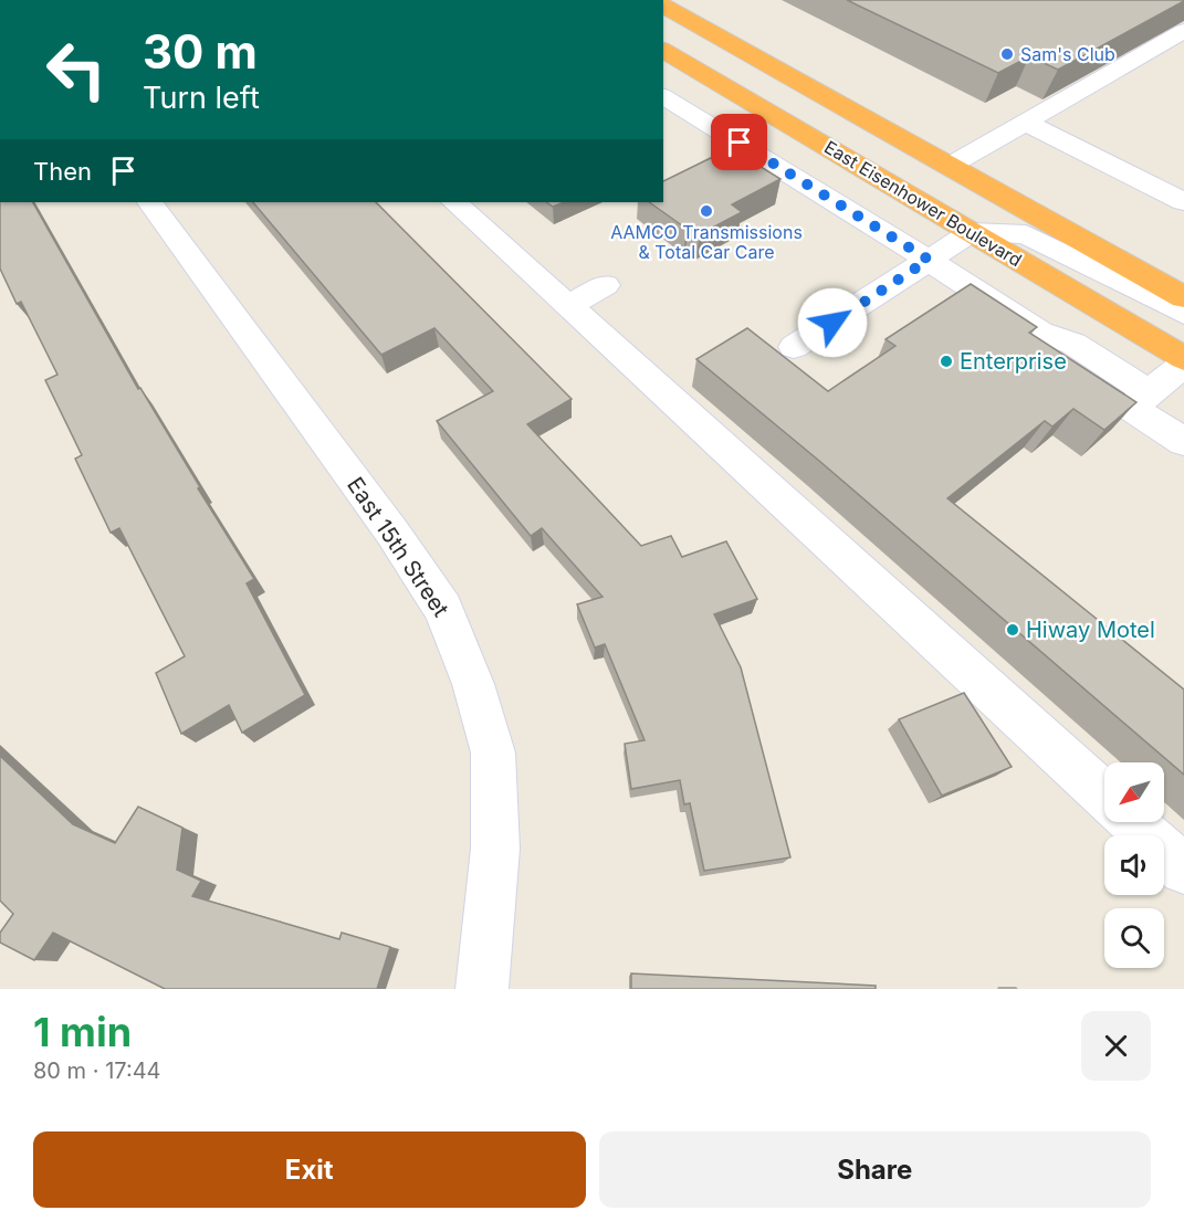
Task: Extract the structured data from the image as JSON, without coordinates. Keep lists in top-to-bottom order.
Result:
{
  "streets": {
    "highway": ["East Eisenhower Boulevard"],
    "street": ["East 15th Street"]
  },
  "places": [
    "Sam's Club",
    "AAMCO Transmissions & Total Car Care",
    "Enterprise",
    "Hiway Motel"
  ],
  "north": "bottom left",
  "page": {
    "turn": ["30 m", "Turn left"],
    "then": "Then",
    "heading": ["1 min", "80 m · 17:44"],
    "buttons": ["Exit", "Share"]
  }
}
